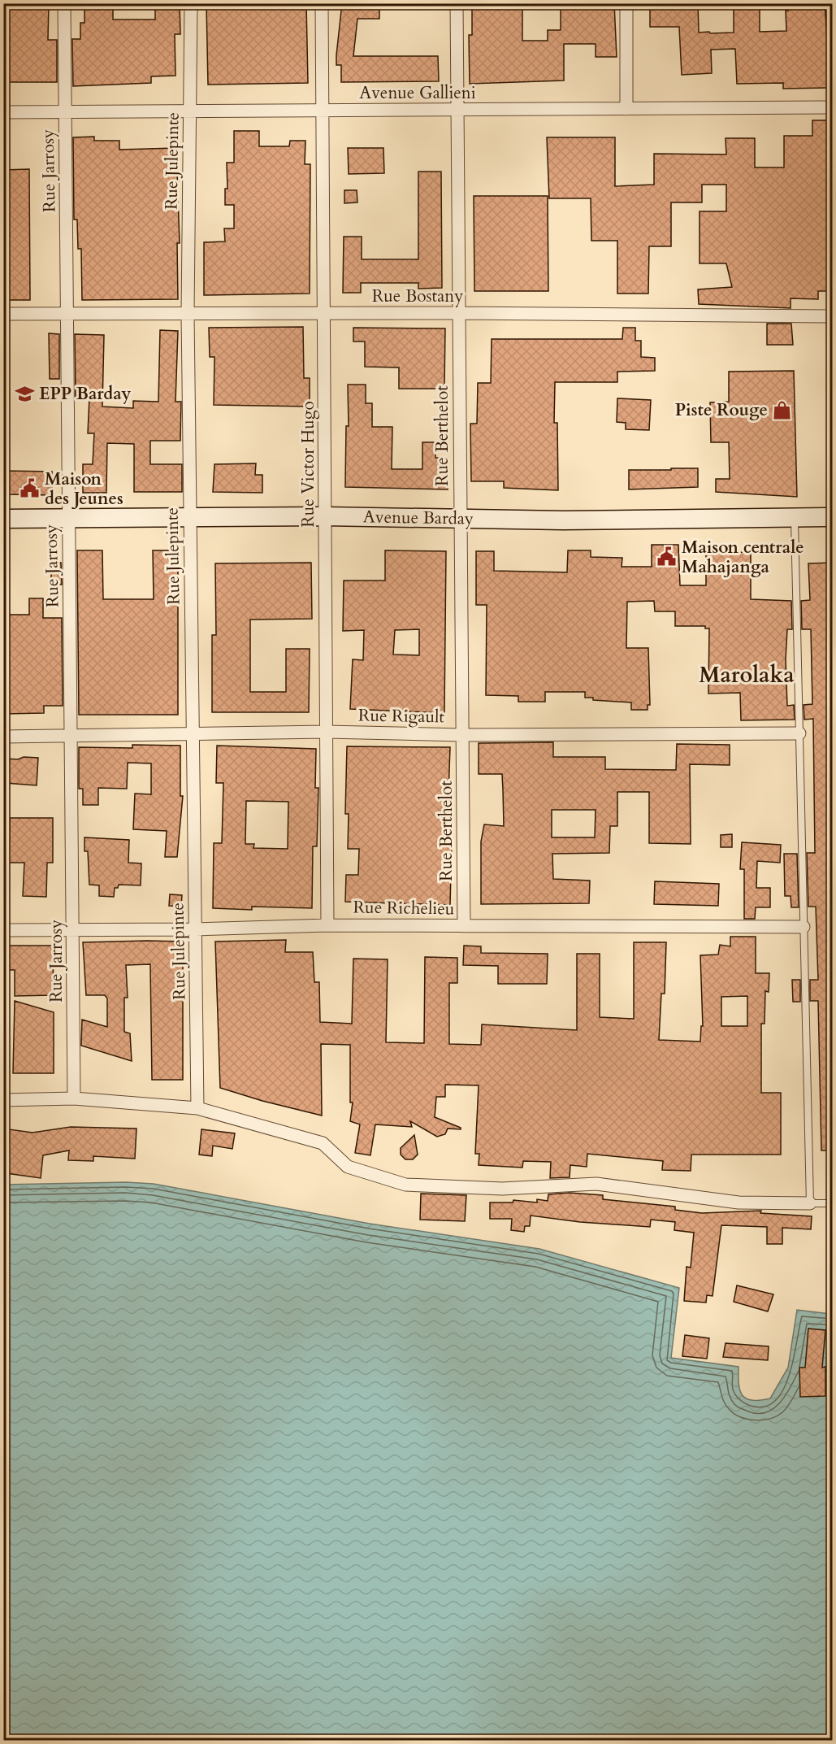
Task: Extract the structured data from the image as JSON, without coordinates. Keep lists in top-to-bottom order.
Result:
{
  "streets": {
    "main road": ["Avenue Barday"],
    "street": [
      "Avenue Gallieni",
      "Rue Julepinte",
      "Rue Jarrosy",
      "Rue Bostany",
      "Rue Berthelot",
      "Rue Victor Hugo",
      "Rue Rigault",
      "Rue Richelieu"
    ]
  },
  "crossings": [
    ["Avenue Gallieni", "Rue Julepinte"],
    ["Avenue Gallieni", "Rue Jarrosy"],
    ["Avenue Gallieni", "Rue Berthelot"],
    ["Avenue Gallieni", "Rue Victor Hugo"],
    ["Rue Julepinte", "Rue Bostany"],
    ["Rue Julepinte", "Avenue Barday"],
    ["Rue Julepinte", "Rue Rigault"],
    ["Rue Julepinte", "Rue Richelieu"],
    ["Rue Jarrosy", "Rue Bostany"],
    ["Rue Jarrosy", "Avenue Barday"],
    ["Rue Jarrosy", "Rue Rigault"],
    ["Rue Jarrosy", "Rue Richelieu"],
    ["Rue Bostany", "Rue Berthelot"],
    ["Rue Bostany", "Rue Victor Hugo"],
    ["Rue Berthelot", "Avenue Barday"],
    ["Rue Berthelot", "Rue Rigault"],
    ["Rue Berthelot", "Rue Richelieu"],
    ["Rue Victor Hugo", "Avenue Barday"],
    ["Rue Victor Hugo", "Rue Rigault"],
    ["Rue Victor Hugo", "Rue Richelieu"]
  ],
  "districts": ["Marolaka"],
  "places": {
    "school or university": ["EPP Barday"],
    "shop": ["Piste Rouge"],
    "public building": ["Maison des Jeunes", "Maison centrale Mahajanga"]
  }
}
